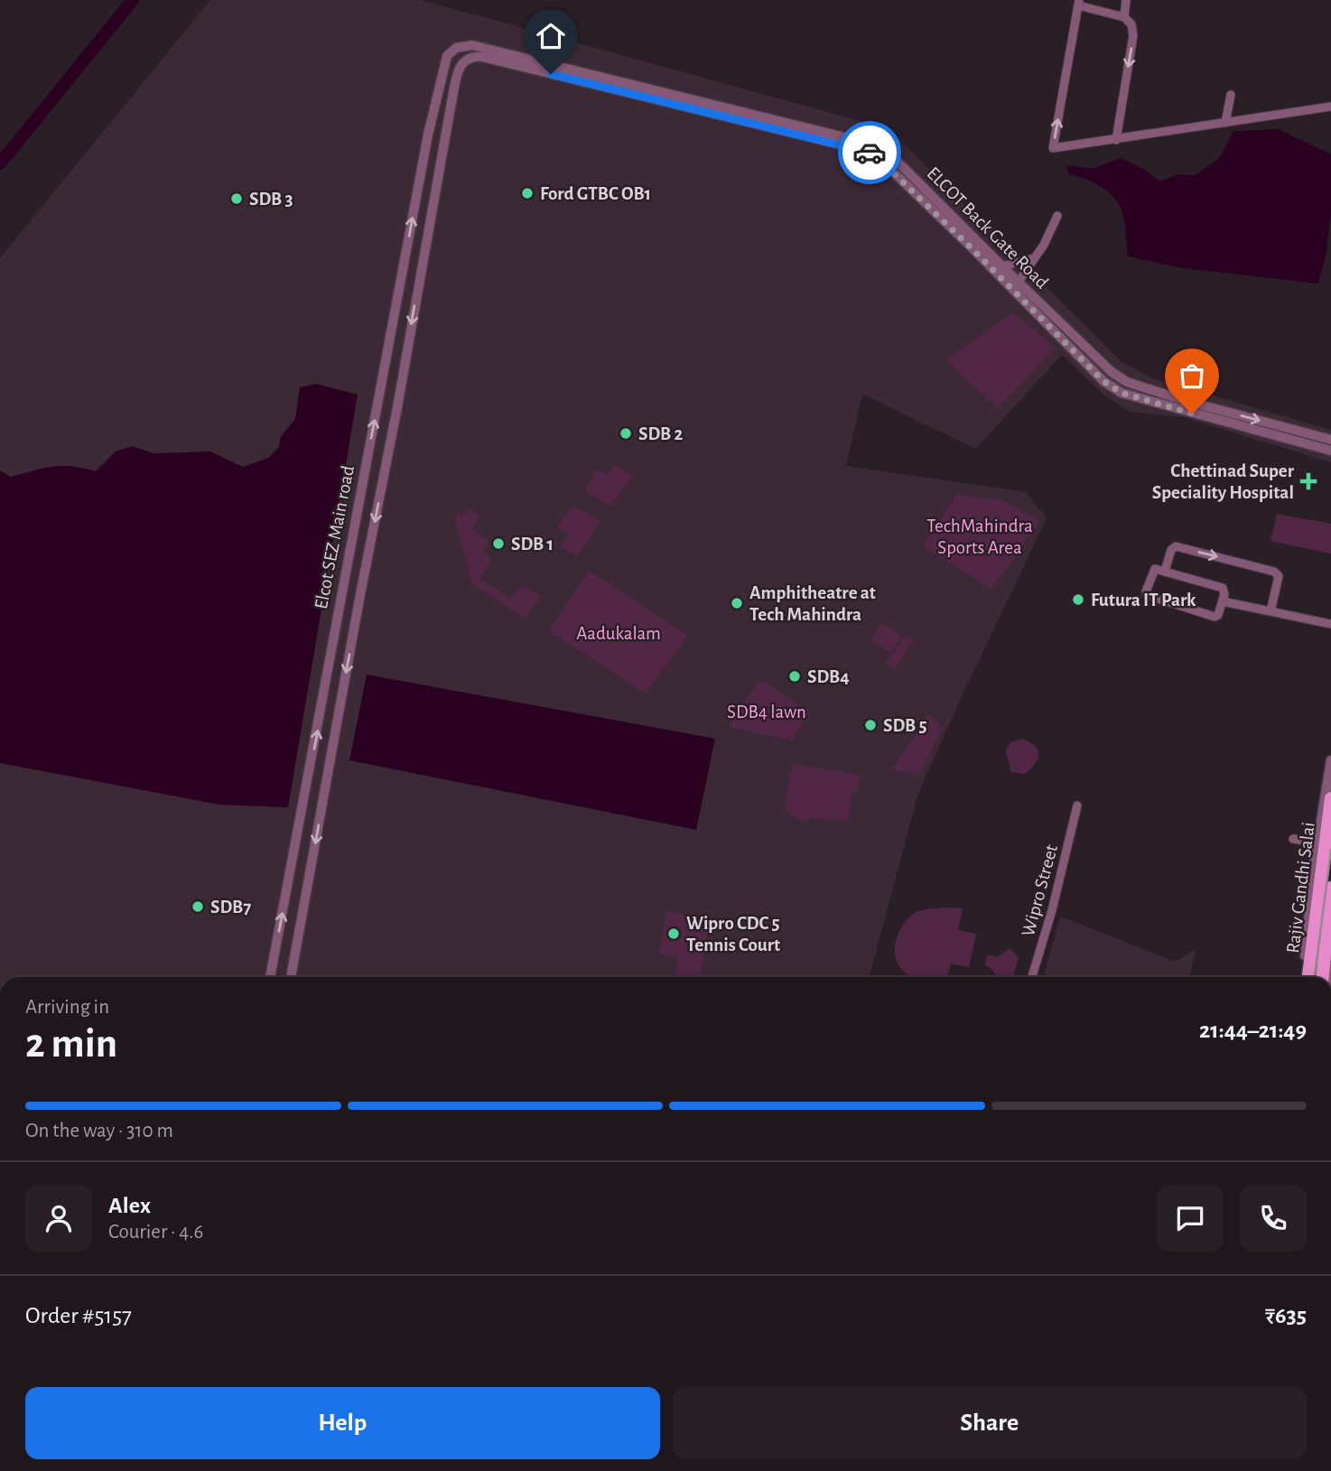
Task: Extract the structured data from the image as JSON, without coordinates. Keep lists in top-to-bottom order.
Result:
{
  "streets": {
    "main road": ["Rajiv Gandhi Salai"],
    "street": ["ELCOT Back Gate Road", "Elcot SEZ Main road", "Wipro Street"]
  },
  "crossings": [
    ["ELCOT Back Gate Road", "Elcot SEZ Main road"]
  ],
  "parks": ["TechMahindra Sports Area", "Aadukalam", "SDB4 lawn"],
  "places": {
    "other": [
      "Ford GTBC OB1",
      "SDB 3",
      "SDB 2",
      "SDB 1",
      "Futura IT Park",
      "Amphitheatre at Tech Mahindra",
      "SDB4",
      "SDB 5",
      "SDB7",
      "Wipro CDC 5 Tennis Court"
    ],
    "health": ["Chettinad Super Speciality Hospital"]
  },
  "page": {
    "heading": ["2 min", "Arriving in", "21:44–21:49"],
    "panel": [
      "Alex",
      "Courier · 4.6",
      "Order #5157",
      "₹635"
    ],
    "bar": "On the way · 310 m",
    "buttons": ["Help", "Share"]
  }
}
